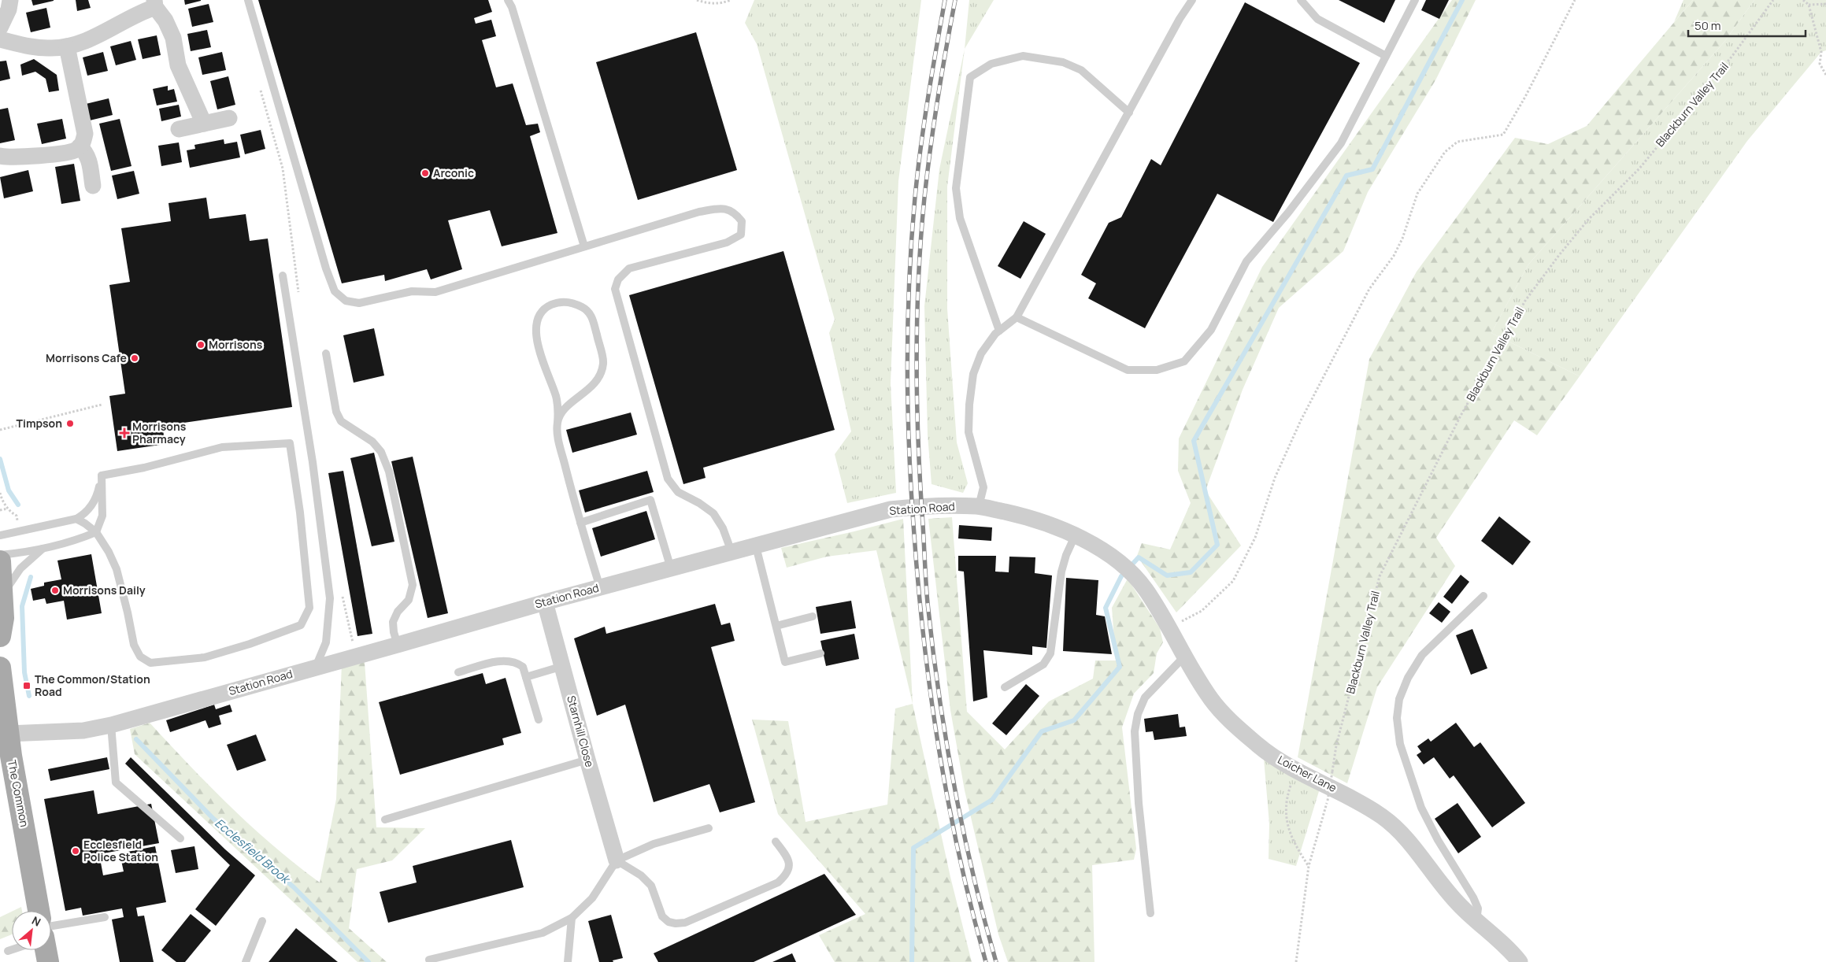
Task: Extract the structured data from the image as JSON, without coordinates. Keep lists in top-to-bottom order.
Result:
{
  "streets": {
    "main road": ["The Common"],
    "street": ["Station Road", "Starnhill Close", "Loicher Lane"],
    "path": ["Blackburn Valley Trail"]
  },
  "crossings": [
    ["Station Road", "Starnhill Close"],
    ["Station Road", "Loicher Lane"],
    ["Station Road", "The Common"]
  ],
  "water": ["Ecclesfield Brook"],
  "places": {
    "other": [
      "Arconic",
      "Morrisons",
      "Morrisons Cafe",
      "Timpson",
      "Morrisons Daily",
      "Ecclesfield Police Station"
    ],
    "health": ["Morrisons Pharmacy"],
    "transit": ["The Common/Station Road"]
  },
  "scale_bar": "50 m",
  "north": "top right"
}
